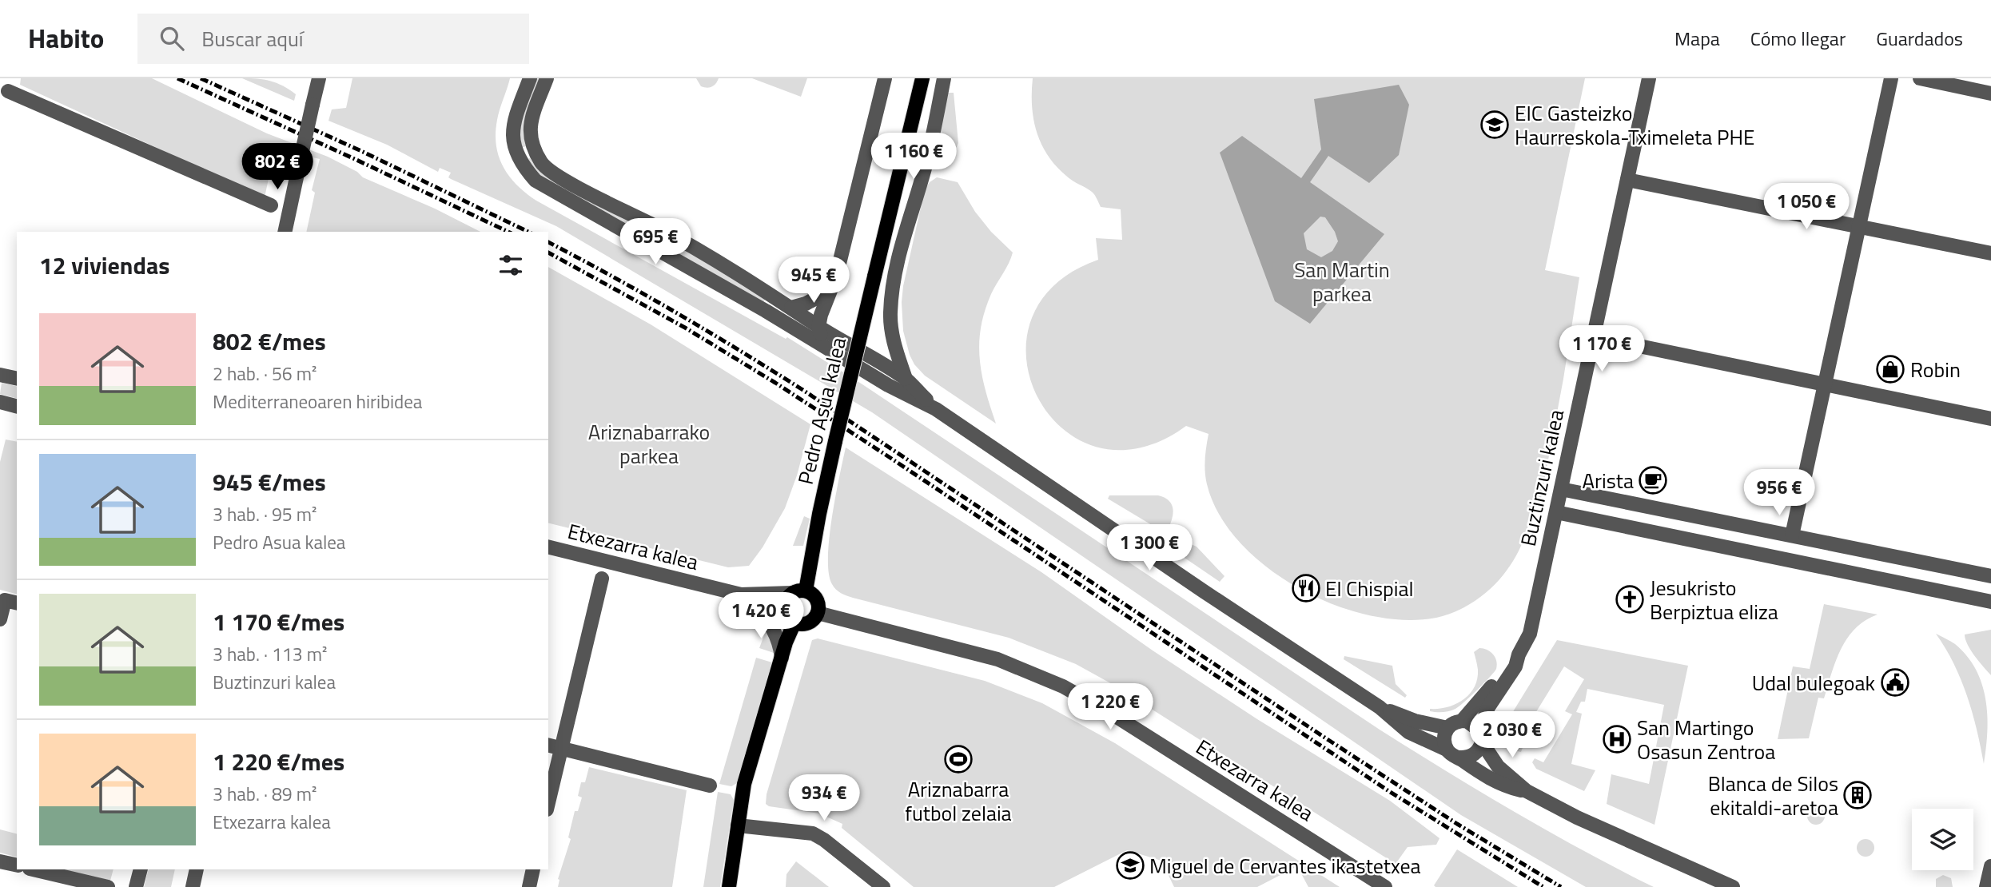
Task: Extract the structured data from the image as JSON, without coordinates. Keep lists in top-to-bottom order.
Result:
{
  "streets": {
    "main road": ["Pedro Asua kalea"],
    "street": ["Buztinzuri kalea", "Etxezarra kalea"]
  },
  "crossings": [
    ["Pedro Asua kalea", "Etxezarra kalea"]
  ],
  "parks": ["San Martin parkea", "Ariznabarrako parkea"],
  "places": {
    "school or university": ["EIC Gasteizko Haurreskola-Tximeleta PHE", "Miguel de Cervantes ikastetxea"],
    "shop": ["Robin"],
    "cafe": ["Arista"],
    "restaurant": ["El Chispial"],
    "church": ["Jesukristo Berpiztua eliza"],
    "public building": ["Udal bulegoak"],
    "hospital": ["San Martingo Osasun Zentroa"],
    "sports": ["Ariznabarra futbol zelaia"],
    "building": ["Blanca de Silos ekitaldi-aretoa"]
  },
  "page": {
    "header": "Habito",
    "search": "Buscar aquí",
    "nav": ["Mapa", "Cómo llegar", "Guardados"],
    "price": [
      "1 160 €",
      "802 €",
      "1 050 €",
      "695 €",
      "945 €",
      "1 170 €",
      "956 €",
      "1 300 €",
      "1 420 €",
      "1 220 €",
      "2 030 €",
      "934 €"
    ],
    "heading": "12 viviendas",
    "list": [
      {
        "name": "802 €/mes",
        "note": "2 hab. · 56 m² · Mediterraneoaren hiribidea"
      },
      {
        "name": "945 €/mes",
        "note": "3 hab. · 95 m² · Pedro Asua kalea"
      },
      {
        "name": "1 170 €/mes",
        "note": "3 hab. · 113 m² · Buztinzuri kalea"
      },
      {
        "name": "1 220 €/mes",
        "note": "3 hab. · 89 m² · Etxezarra kalea"
      }
    ]
  }
}
